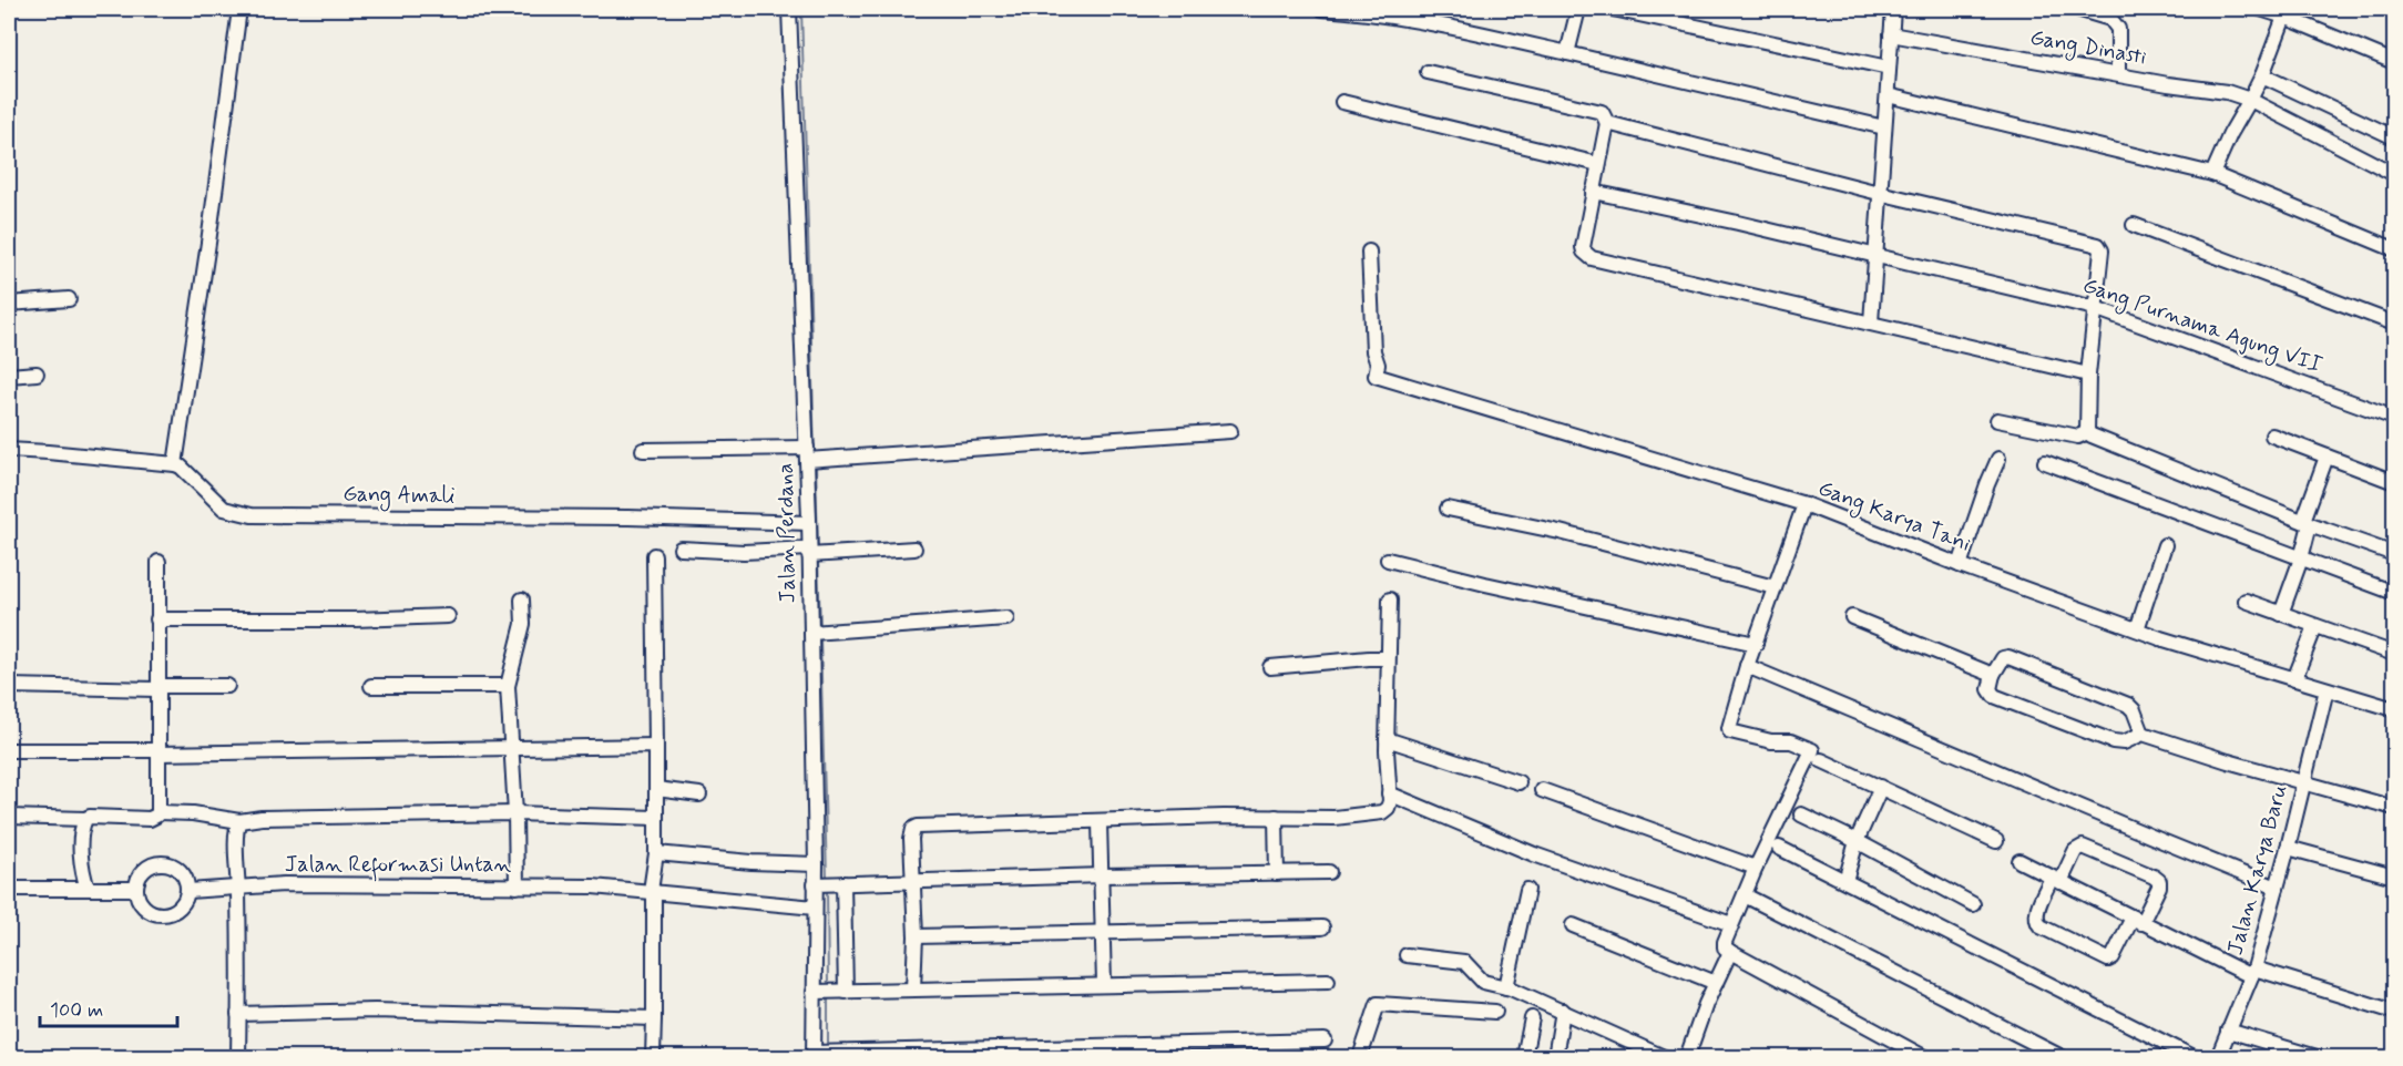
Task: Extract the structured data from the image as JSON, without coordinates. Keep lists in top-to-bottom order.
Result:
{
  "streets": {
    "street": [
      "Gang Dinasti",
      "Gang Purnama Agung VII",
      "Gang Amali",
      "Gang Karya Tani",
      "Jalan Perdana",
      "Jalan Reformasi Untan",
      "Jalan Karya Baru"
    ]
  },
  "crossings": [
    ["Gang Amali", "Jalan Perdana"],
    ["Gang Karya Tani", "Jalan Karya Baru"],
    ["Jalan Perdana", "Jalan Reformasi Untan"]
  ],
  "scale_bar": "100 m"
}
